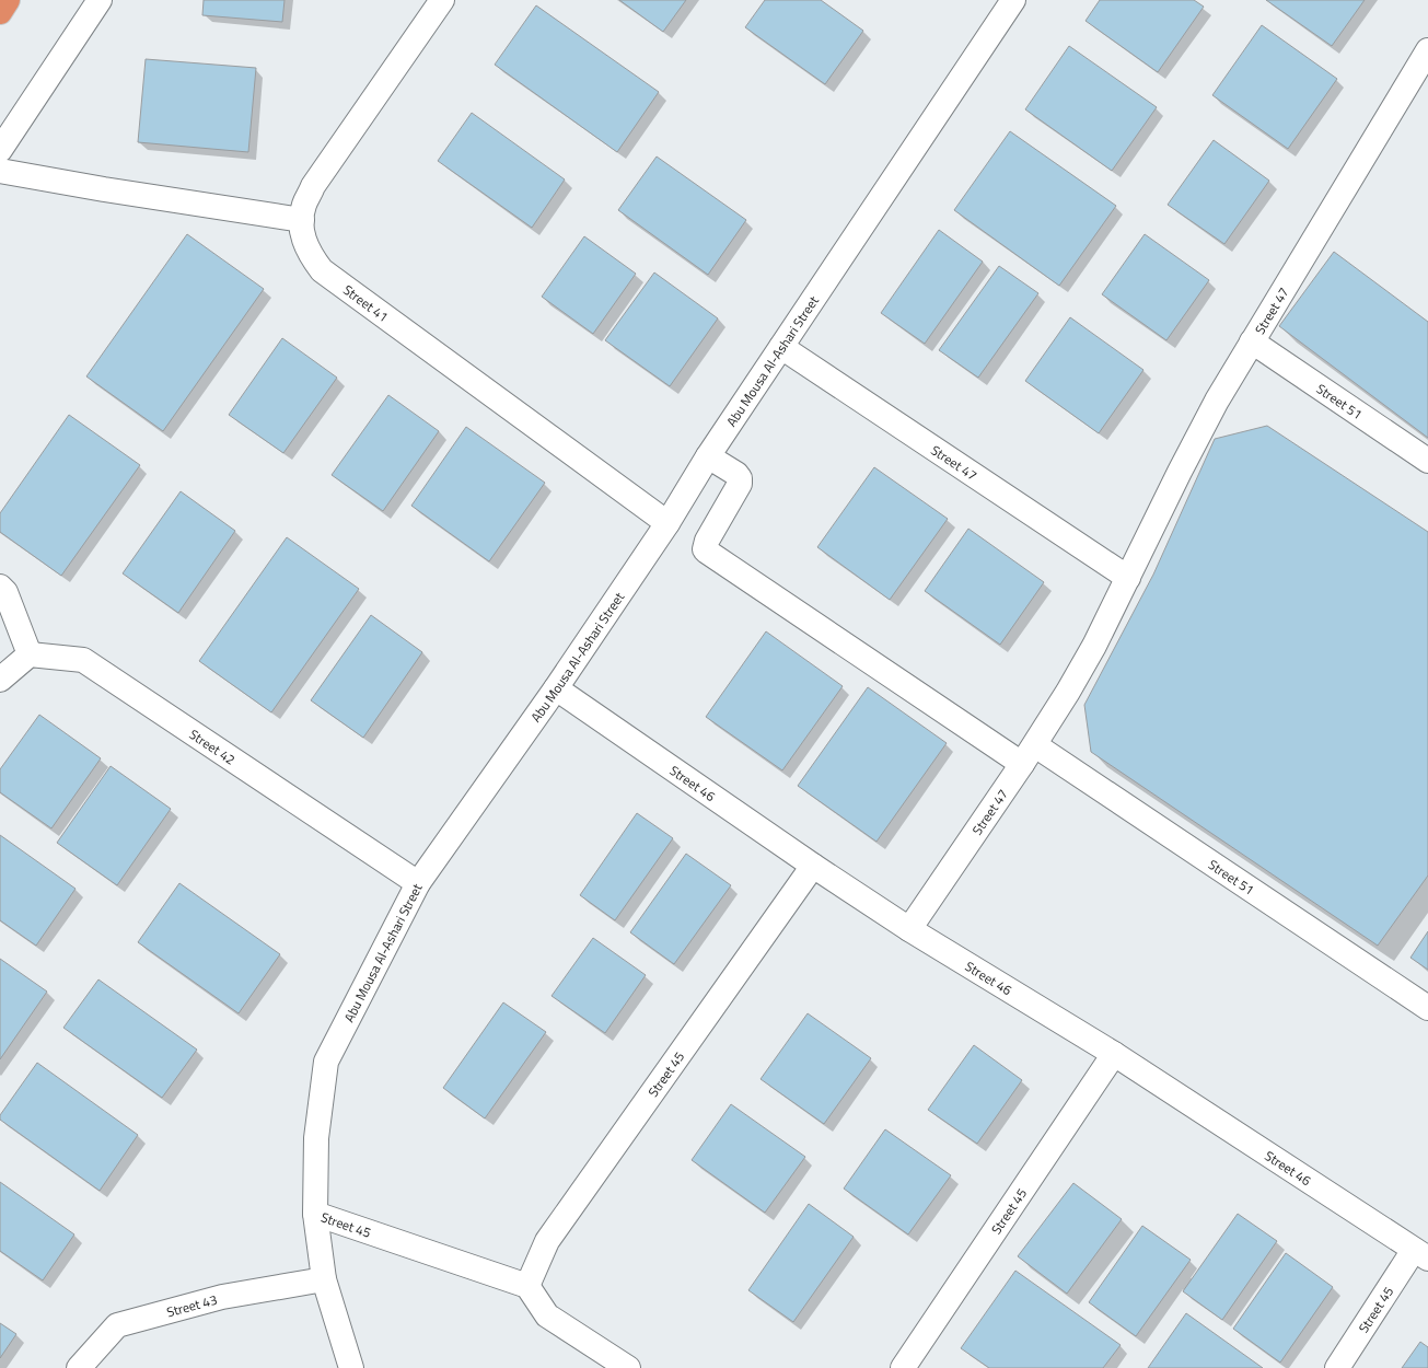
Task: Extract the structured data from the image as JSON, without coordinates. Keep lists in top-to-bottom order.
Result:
{
  "streets": {
    "street": [
      "Street 41",
      "Street 47",
      "Abu Mousa Al-Ashari Street",
      "Street 51",
      "Street 42",
      "Street 46",
      "Street 45",
      "Street 43"
    ]
  },
  "crossings": [
    ["Street 41", "Abu Mousa Al-Ashari Street"],
    ["Street 47", "Abu Mousa Al-Ashari Street"],
    ["Street 47", "Street 51"],
    ["Street 47", "Street 46"],
    ["Abu Mousa Al-Ashari Street", "Street 51"],
    ["Abu Mousa Al-Ashari Street", "Street 42"],
    ["Abu Mousa Al-Ashari Street", "Street 46"],
    ["Abu Mousa Al-Ashari Street", "Street 45"],
    ["Abu Mousa Al-Ashari Street", "Street 43"],
    ["Street 46", "Street 45"]
  ]
}
